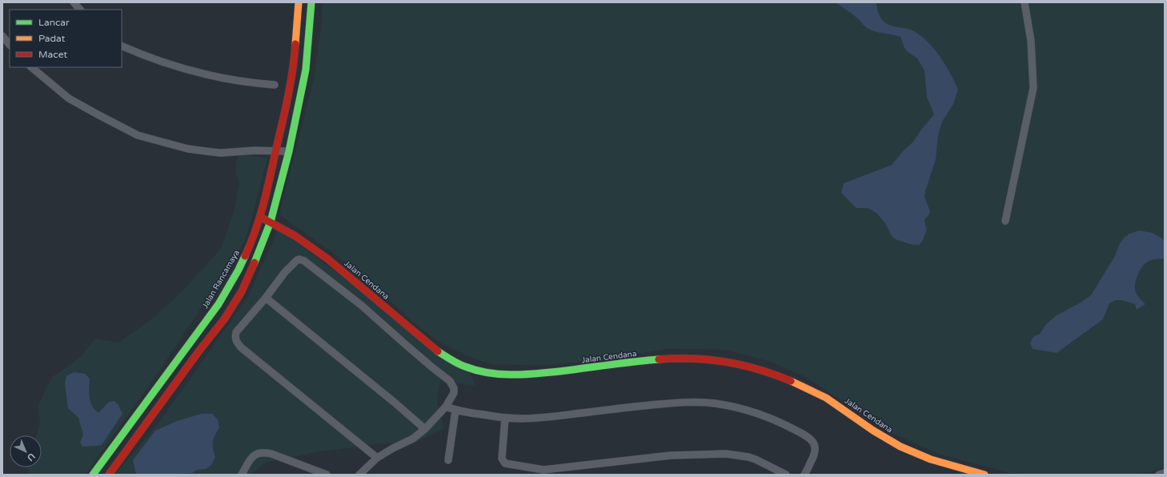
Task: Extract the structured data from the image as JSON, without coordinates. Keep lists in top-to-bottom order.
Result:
{
  "streets": {
    "street": ["Jalan Rancamaya", "Jalan Cendana"]
  },
  "crossings": [
    ["Jalan Rancamaya", "Jalan Cendana"]
  ],
  "legend": ["Lancar", "Padat", "Macet"],
  "north": "bottom right"
}
